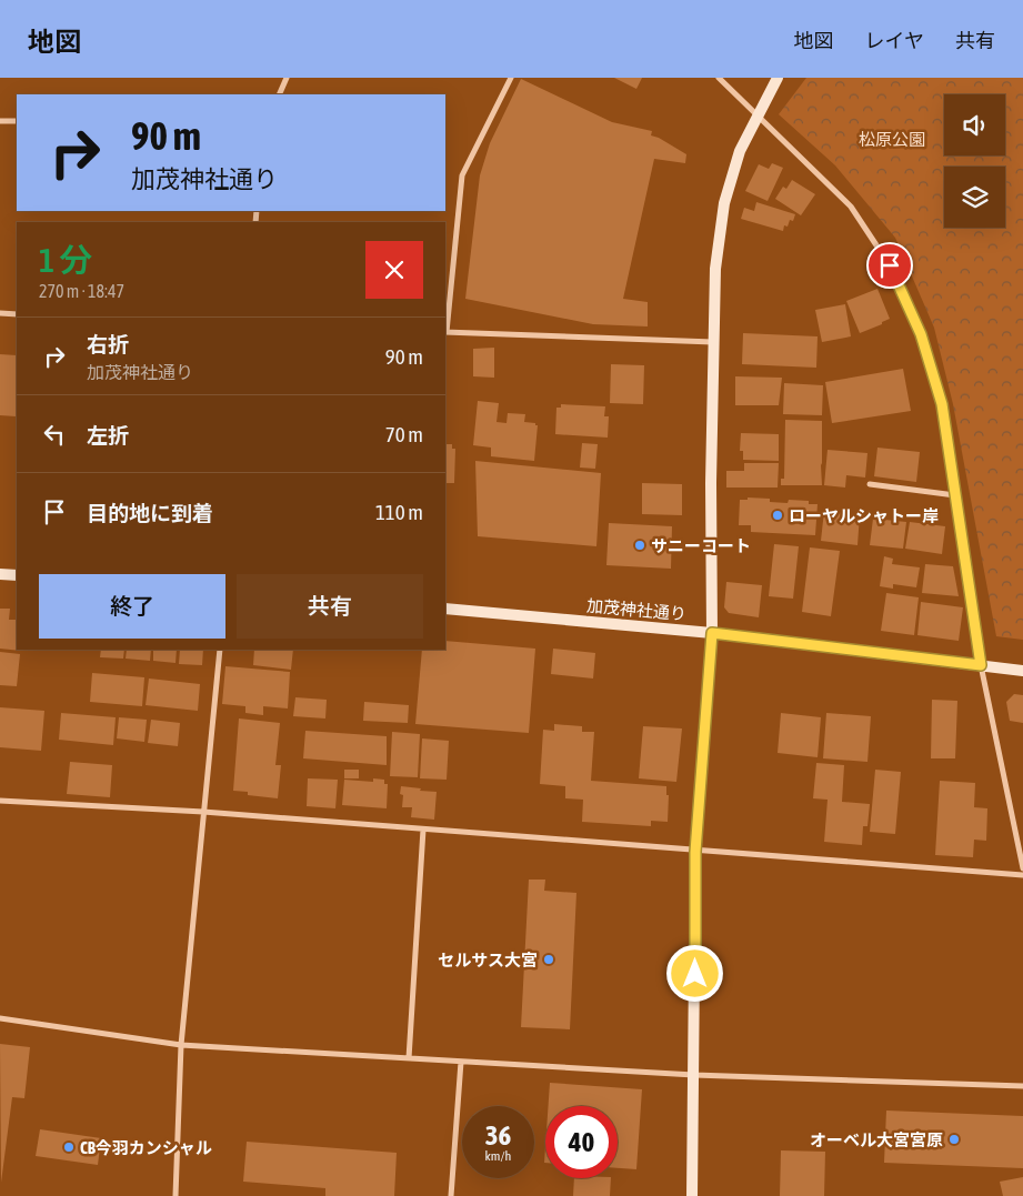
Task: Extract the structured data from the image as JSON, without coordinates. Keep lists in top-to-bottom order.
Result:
{
  "streets": {
    "street": ["加茂神社通り"]
  },
  "parks": ["松原公園"],
  "places": [
    "ローヤルシャトー岸",
    "サニーコート",
    "セルサス大宮",
    "オーベル大宮宮原",
    "CB今羽カンシャル"
  ],
  "page": {
    "header": "地図",
    "nav": ["地図", "レイヤ", "共有"],
    "turn": ["90 m", "加茂神社通り"],
    "heading": ["1 分", "270 m · 18:47"],
    "list": [
      {
        "name": "右折",
        "note": "加茂神社通り",
        "value": "90 m"
      },
      {
        "name": "左折",
        "value": "70 m"
      },
      {
        "name": "目的地に到着",
        "value": "110 m"
      }
    ],
    "buttons": ["終了", "共有"],
    "speed": "36 km/h",
    "limit": "40"
  }
}
